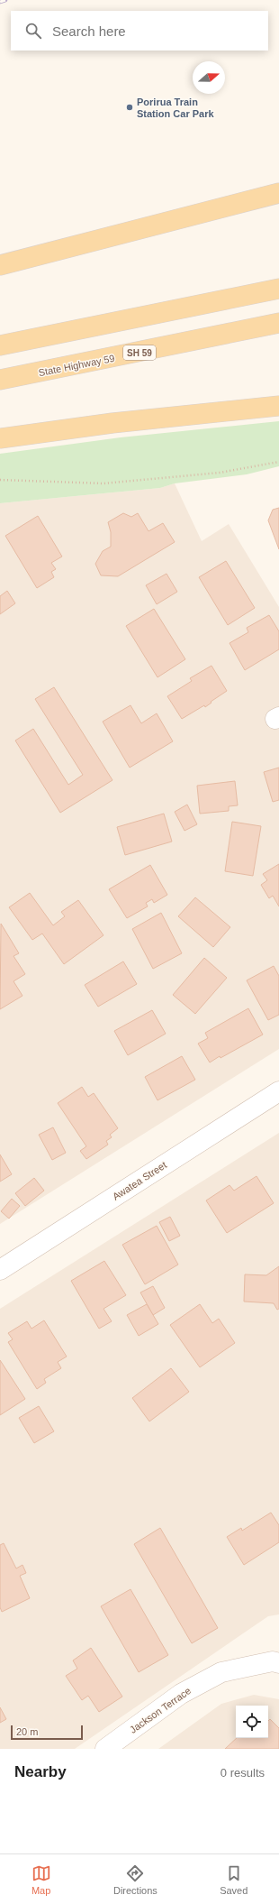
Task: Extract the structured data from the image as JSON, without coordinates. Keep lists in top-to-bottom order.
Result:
{
  "streets": {
    "main road": ["SH 59", "State Highway 59"],
    "street": ["Awatea Street", "Jackson Terrace"]
  },
  "places": ["Porirua Train Station Car Park"],
  "scale_bar": "20 m",
  "north": "right",
  "page": {
    "search": "Search here",
    "scale": "20 m",
    "heading": ["Nearby", "0 results"],
    "nav": ["Map", "Directions", "Saved"]
  }
}
